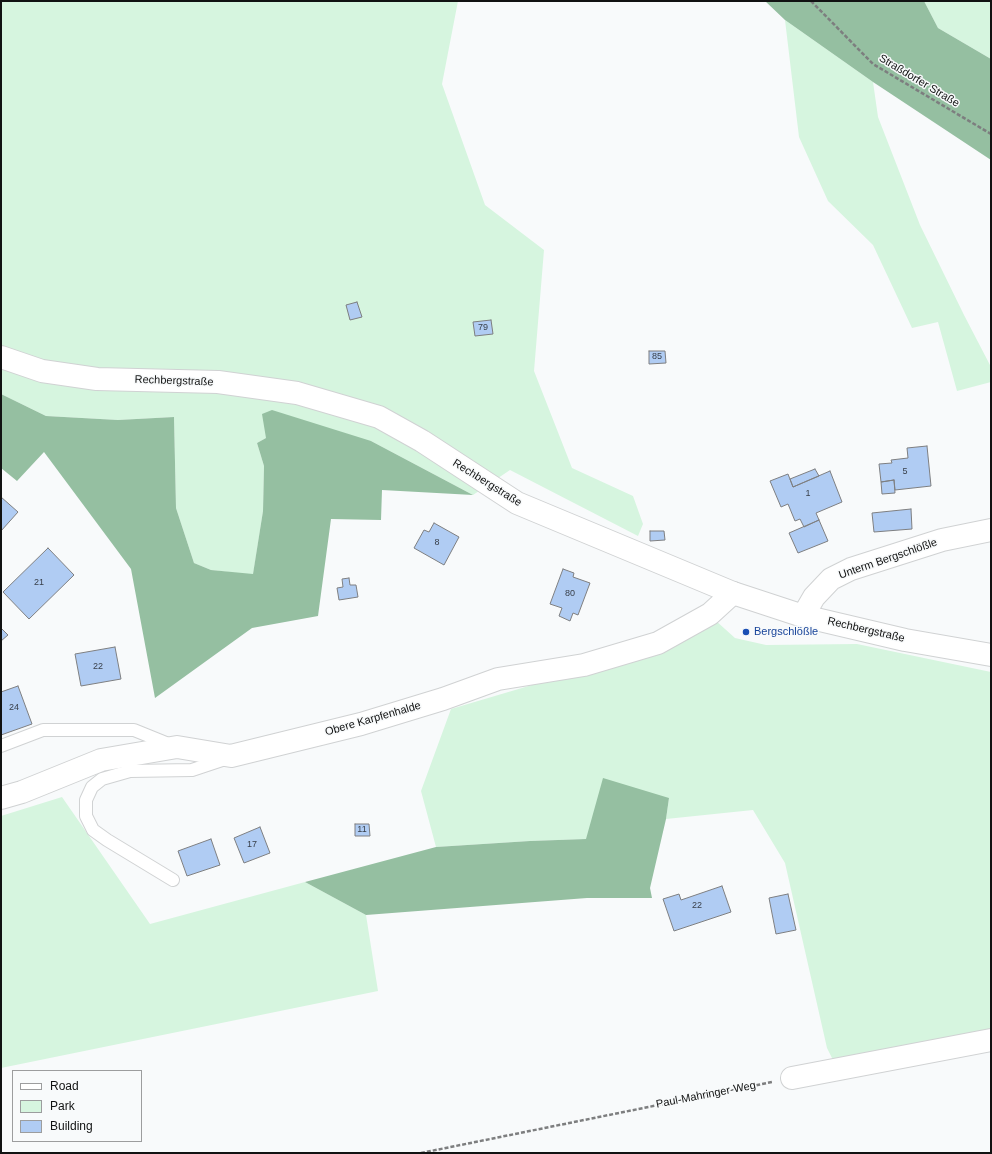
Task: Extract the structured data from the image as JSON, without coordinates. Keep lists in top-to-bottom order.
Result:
{
  "streets": {
    "street": ["Rechbergstraße", "Unterm Bergschlößle", "Obere Karpfenhalde"],
    "path": ["Straßdorfer Straße", "Paul-Mahringer-Weg"]
  },
  "crossings": [
    ["Rechbergstraße", "Unterm Bergschlößle"],
    ["Rechbergstraße", "Obere Karpfenhalde"]
  ],
  "places": ["Bergschlößle"],
  "house_numbers": [
    "79",
    "85",
    "5",
    "1",
    "8",
    "21",
    "80",
    "22",
    "24",
    "11",
    "17",
    "22"
  ],
  "legend": ["Road", "Park", "Building"]
}
